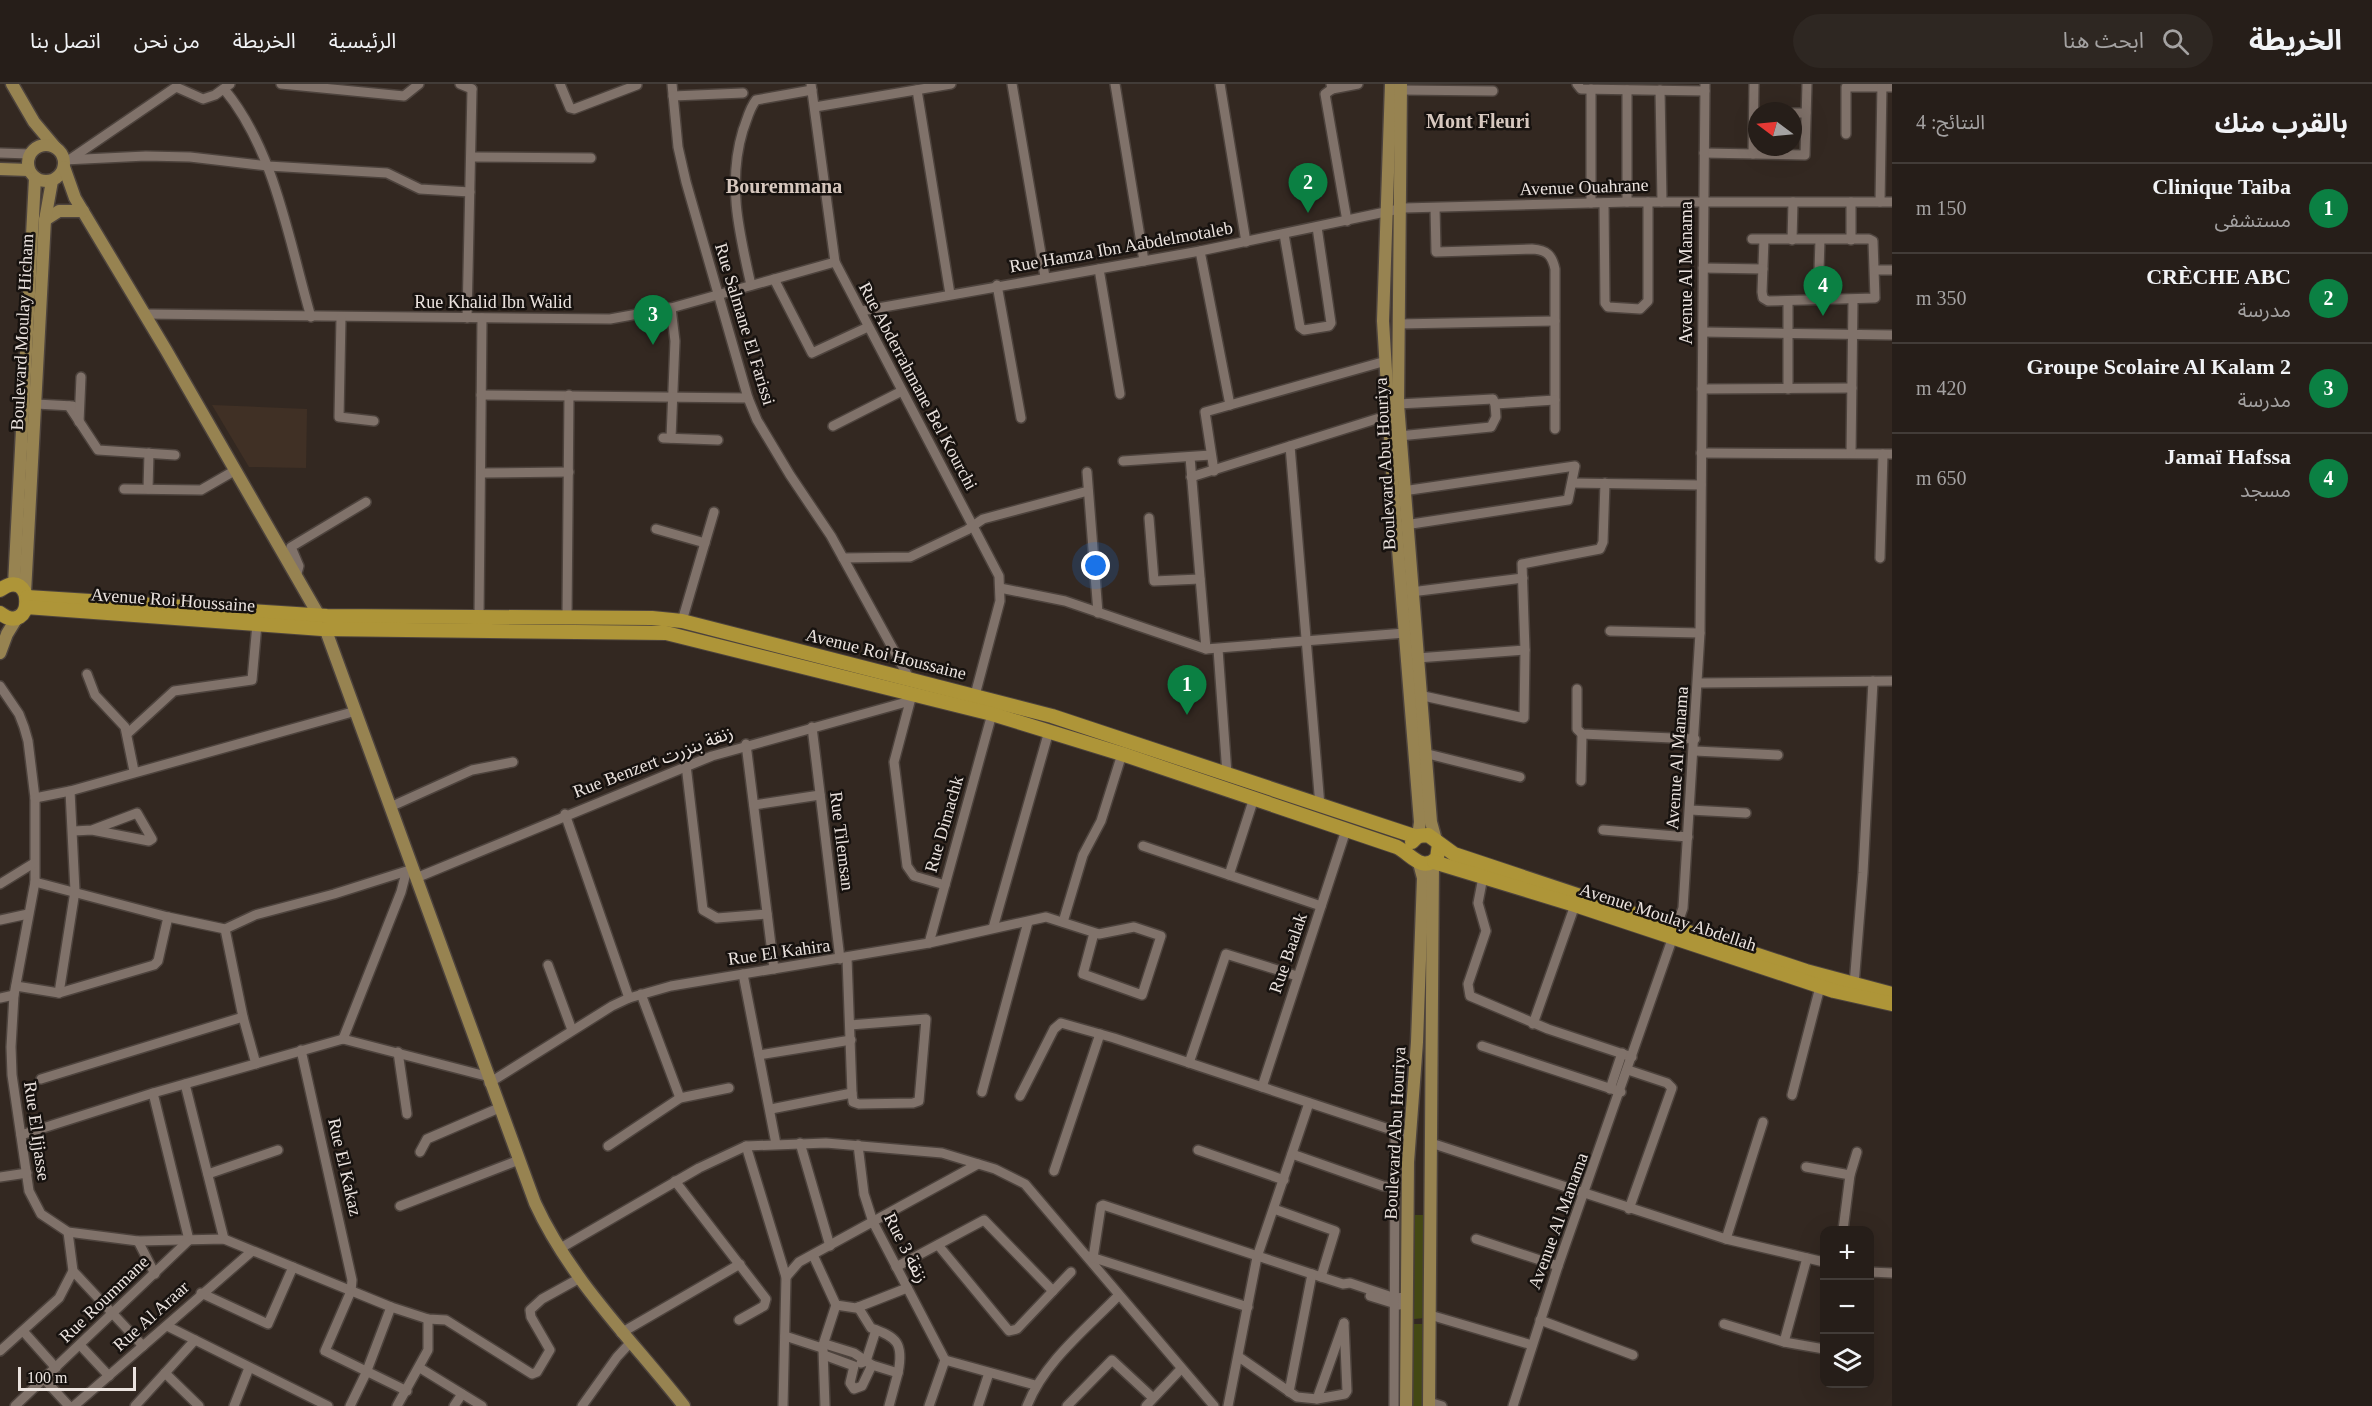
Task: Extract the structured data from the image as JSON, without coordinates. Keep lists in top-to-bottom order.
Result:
{
  "streets": {
    "main road": ["Avenue Roi Houssaine", "Avenue Moulay Abdellah"],
    "street": [
      "Avenue Ouahrane",
      "Rue Hamza Ibn Aabdelmotaleb",
      "Avenue Al Manama",
      "Rue Khalid Ibn Walid",
      "Rue Salmane El Farissi",
      "Boulevard Moulay Hicham",
      "Rue Abderrahmane Bel Kourchi",
      "Boulevard Abu Houriya",
      "Rue Benzert زنقة بنزرت",
      "Rue Dimachk",
      "Rue Tilemsan",
      "Rue El Kahira",
      "Rue Baalak",
      "Rue El Ijjasse",
      "Rue El Kakaz",
      "Rue 3 زنقة",
      "Rue Roummane",
      "Rue Al Araar"
    ]
  },
  "crossings": [
    ["Avenue Ouahrane", "Rue Hamza Ibn Aabdelmotaleb"],
    ["Avenue Ouahrane", "Avenue Al Manama"],
    ["Avenue Ouahrane", "Boulevard Abu Houriya"],
    ["Rue Hamza Ibn Aabdelmotaleb", "Rue Abderrahmane Bel Kourchi"],
    ["Rue Hamza Ibn Aabdelmotaleb", "Boulevard Abu Houriya"],
    ["Avenue Al Manama", "Avenue Moulay Abdellah"],
    ["Rue Khalid Ibn Walid", "Rue Salmane El Farissi"],
    ["Rue Khalid Ibn Walid", "Rue Abderrahmane Bel Kourchi"],
    ["Rue Salmane El Farissi", "Avenue Roi Houssaine"],
    ["Boulevard Moulay Hicham", "Avenue Roi Houssaine"],
    ["Rue Abderrahmane Bel Kourchi", "Avenue Roi Houssaine"],
    ["Boulevard Abu Houriya", "Avenue Roi Houssaine"],
    ["Boulevard Abu Houriya", "Avenue Moulay Abdellah"],
    ["Avenue Roi Houssaine", "Rue Benzert زنقة بنزرت"],
    ["Avenue Roi Houssaine", "Rue Dimachk"],
    ["Avenue Roi Houssaine", "Avenue Moulay Abdellah"],
    ["Avenue Roi Houssaine", "Rue Baalak"],
    ["Rue Benzert زنقة بنزرت", "Rue Tilemsan"],
    ["Rue Dimachk", "Rue El Kahira"],
    ["Rue Tilemsan", "Rue El Kahira"],
    ["Rue El Ijjasse", "Rue El Kakaz"],
    ["Rue El Ijjasse", "Rue Roummane"],
    ["Rue El Ijjasse", "Rue Al Araar"]
  ],
  "districts": ["Mont Fleuri", "Bouremmana"],
  "scale_bar": "100 m",
  "north": "left",
  "page": {
    "header": "الخريطة",
    "search": "ابحث هنا",
    "nav": [
      "الرئيسية",
      "الخريطة",
      "من نحن",
      "اتصل بنا"
    ],
    "heading": ["بالقرب منك", "النتائج: 4"],
    "list": [
      {
        "mark": "1",
        "name": "Clinique Taiba",
        "note": "مستشفى",
        "value": "150 m"
      },
      {
        "mark": "2",
        "name": "CRÈCHE ABC",
        "note": "مدرسة",
        "value": "350 m"
      },
      {
        "mark": "3",
        "name": "Groupe Scolaire Al Kalam 2",
        "note": "مدرسة",
        "value": "420 m"
      },
      {
        "mark": "4",
        "name": "Jamaï Hafssa",
        "note": "مسجد",
        "value": "650 m"
      }
    ],
    "pins": [
      "2",
      "4",
      "3",
      "1"
    ],
    "map_buttons": ["+", "−"],
    "scale": "100 m"
  }
}
